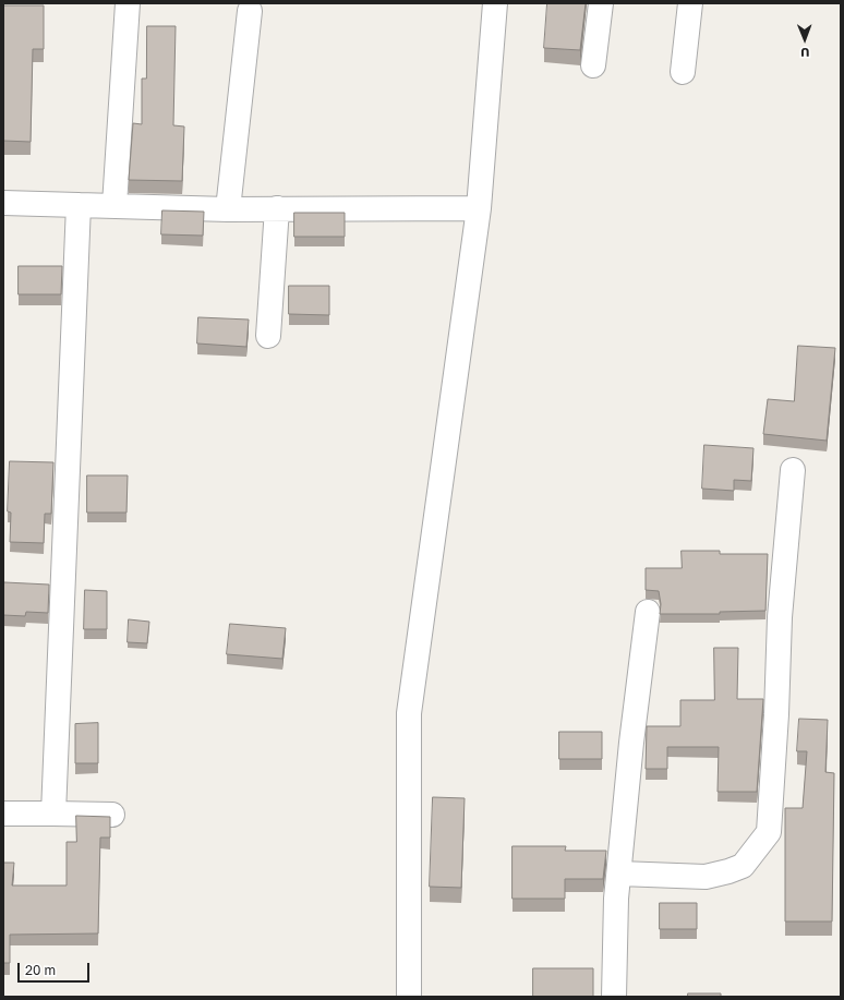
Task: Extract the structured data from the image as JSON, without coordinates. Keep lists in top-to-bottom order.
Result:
{
  "scale_bar": "20 m",
  "north": "bottom"
}
